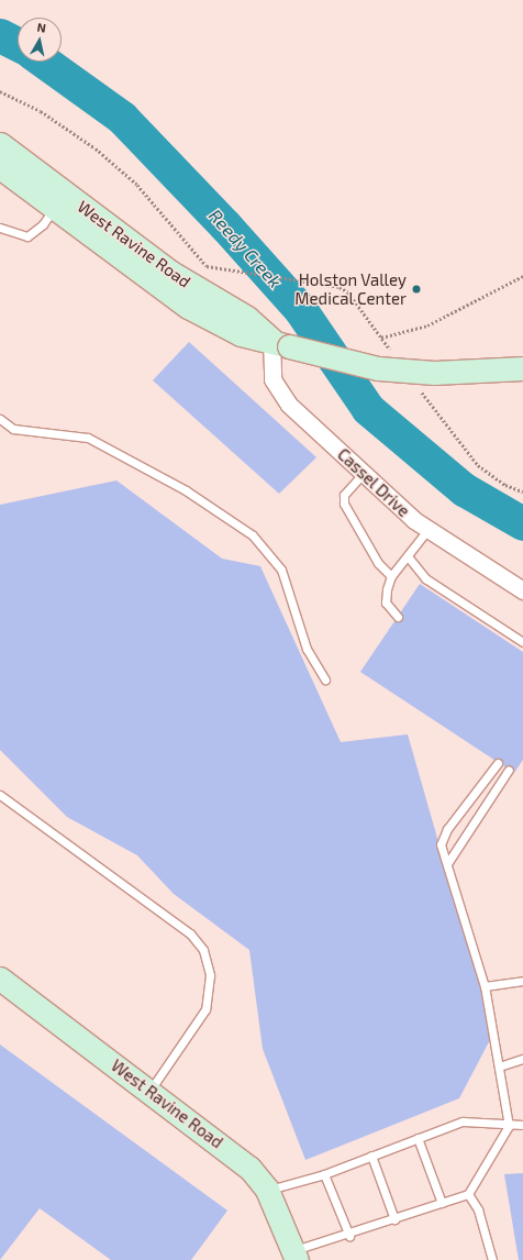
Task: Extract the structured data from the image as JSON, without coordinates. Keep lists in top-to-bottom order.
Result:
{
  "streets": {
    "street": ["West Ravine Road", "Cassel Drive"]
  },
  "crossings": [
    ["West Ravine Road", "Cassel Drive"]
  ],
  "water": ["Reedy Creek"],
  "places": ["Holston Valley Medical Center"],
  "north": "top"
}
